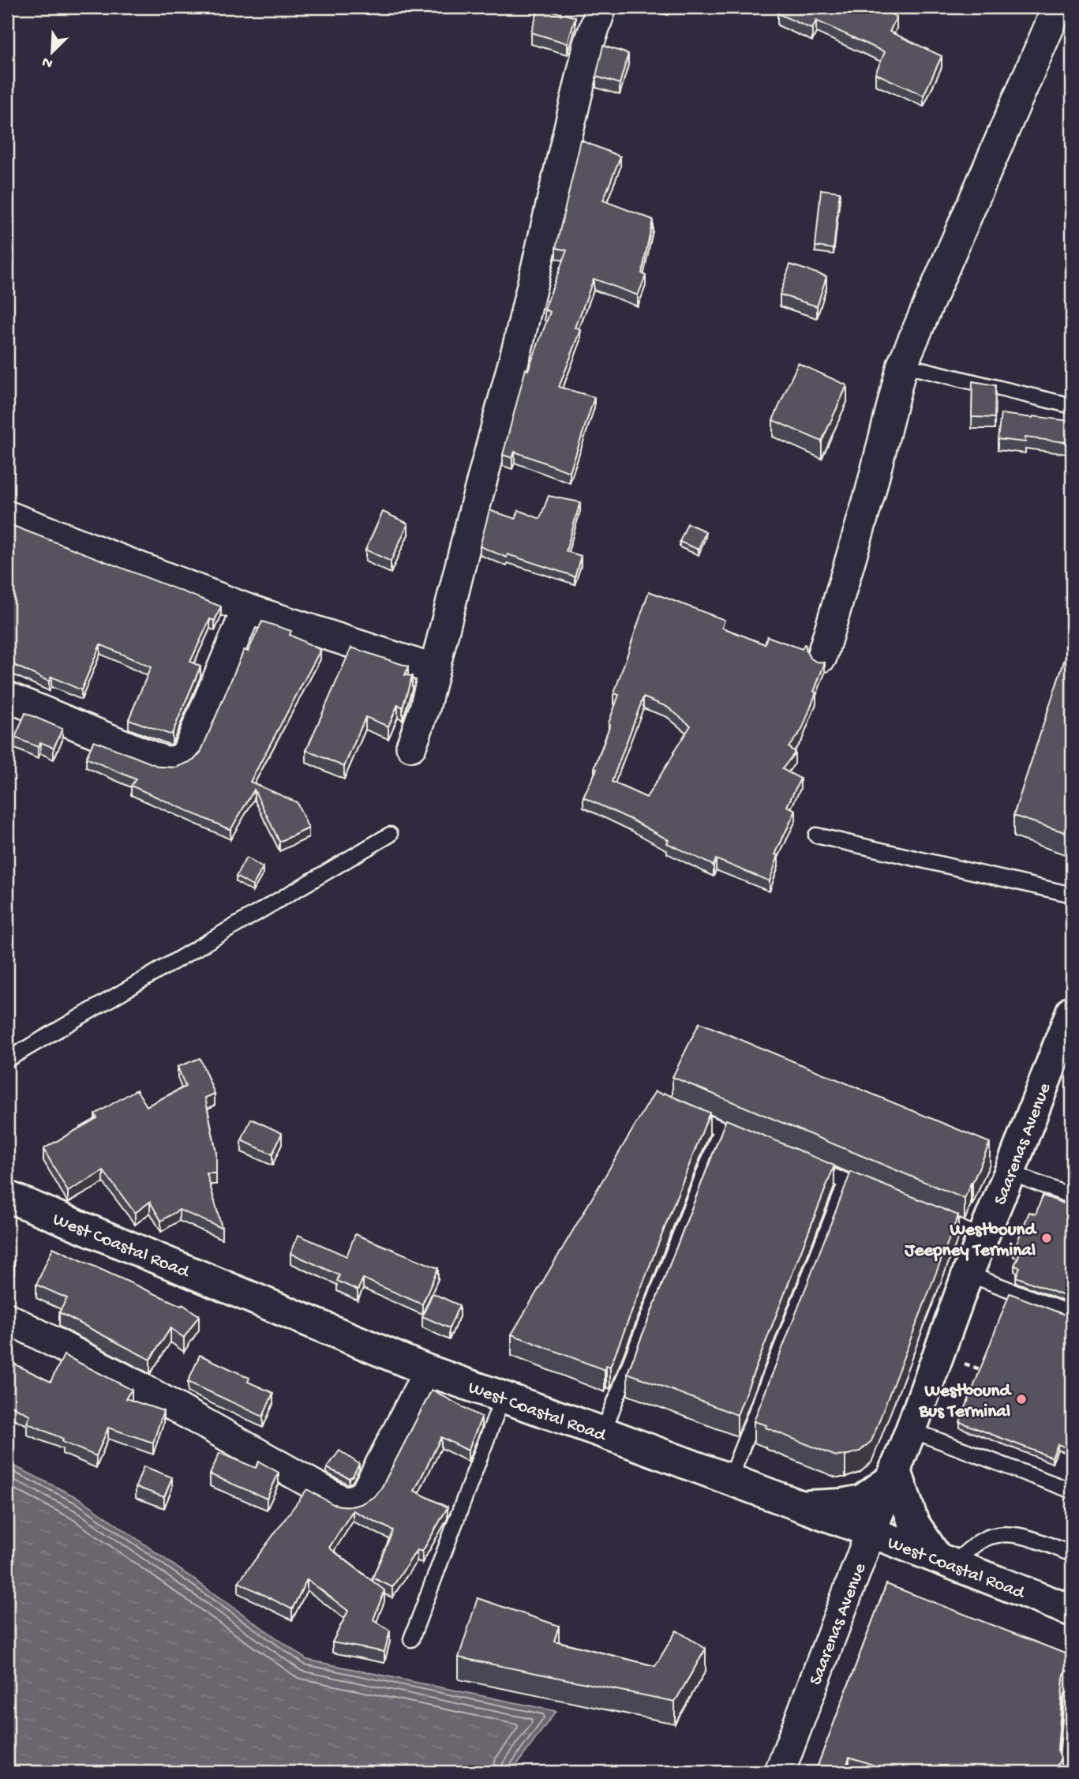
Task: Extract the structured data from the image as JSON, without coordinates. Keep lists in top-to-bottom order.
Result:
{
  "streets": {
    "main road": ["Saarenas Avenue", "West Coastal Road"]
  },
  "crossings": [
    ["Saarenas Avenue", "West Coastal Road"]
  ],
  "places": ["Westbound Jeepney Terminal", "Westbound Bus Terminal"],
  "north": "bottom left"
}
